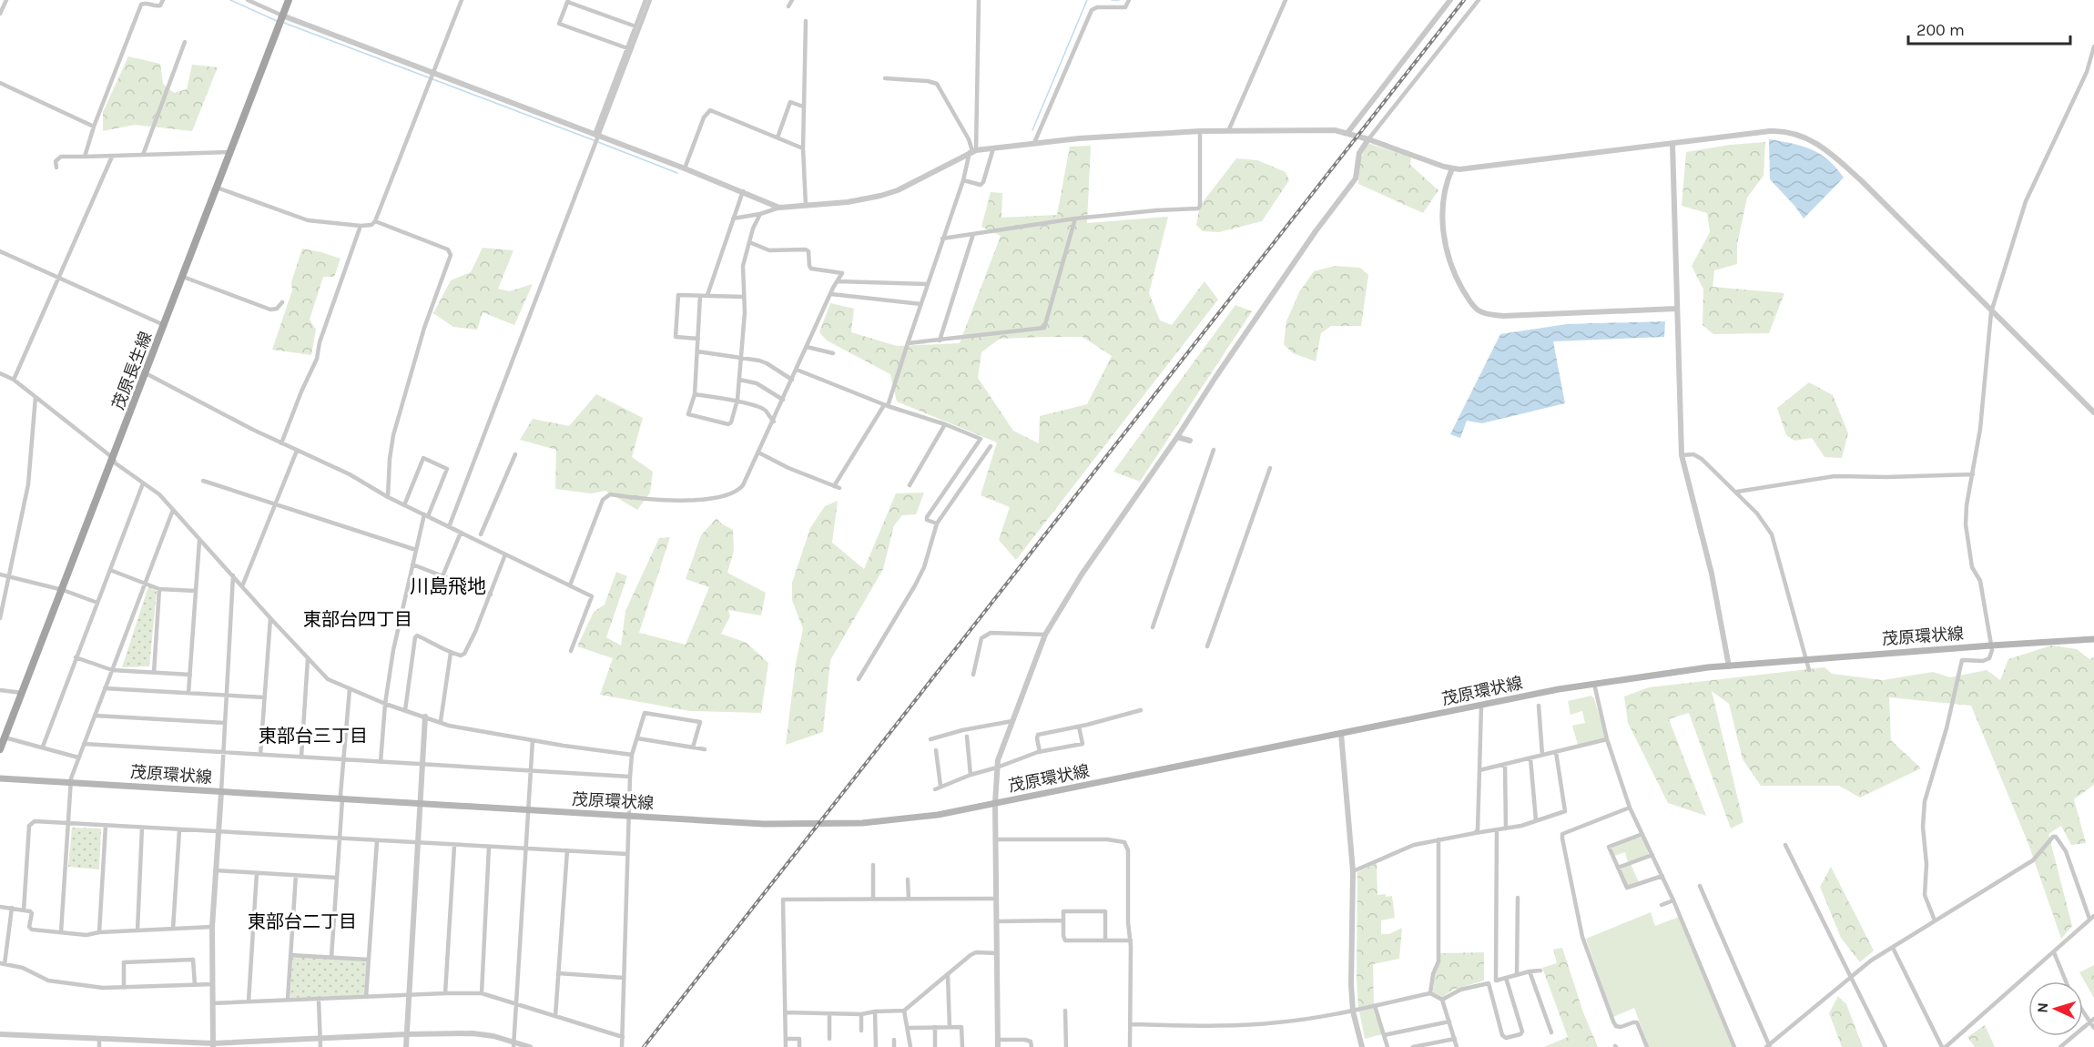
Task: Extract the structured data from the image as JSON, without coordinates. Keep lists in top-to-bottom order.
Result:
{
  "streets": {
    "main road": ["茂原長生線", "茂原環状線"]
  },
  "districts": [
    "川島飛地",
    "東部台四丁目",
    "東部台三丁目",
    "東部台二丁目"
  ],
  "scale_bar": "200 m",
  "north": "left"
}
